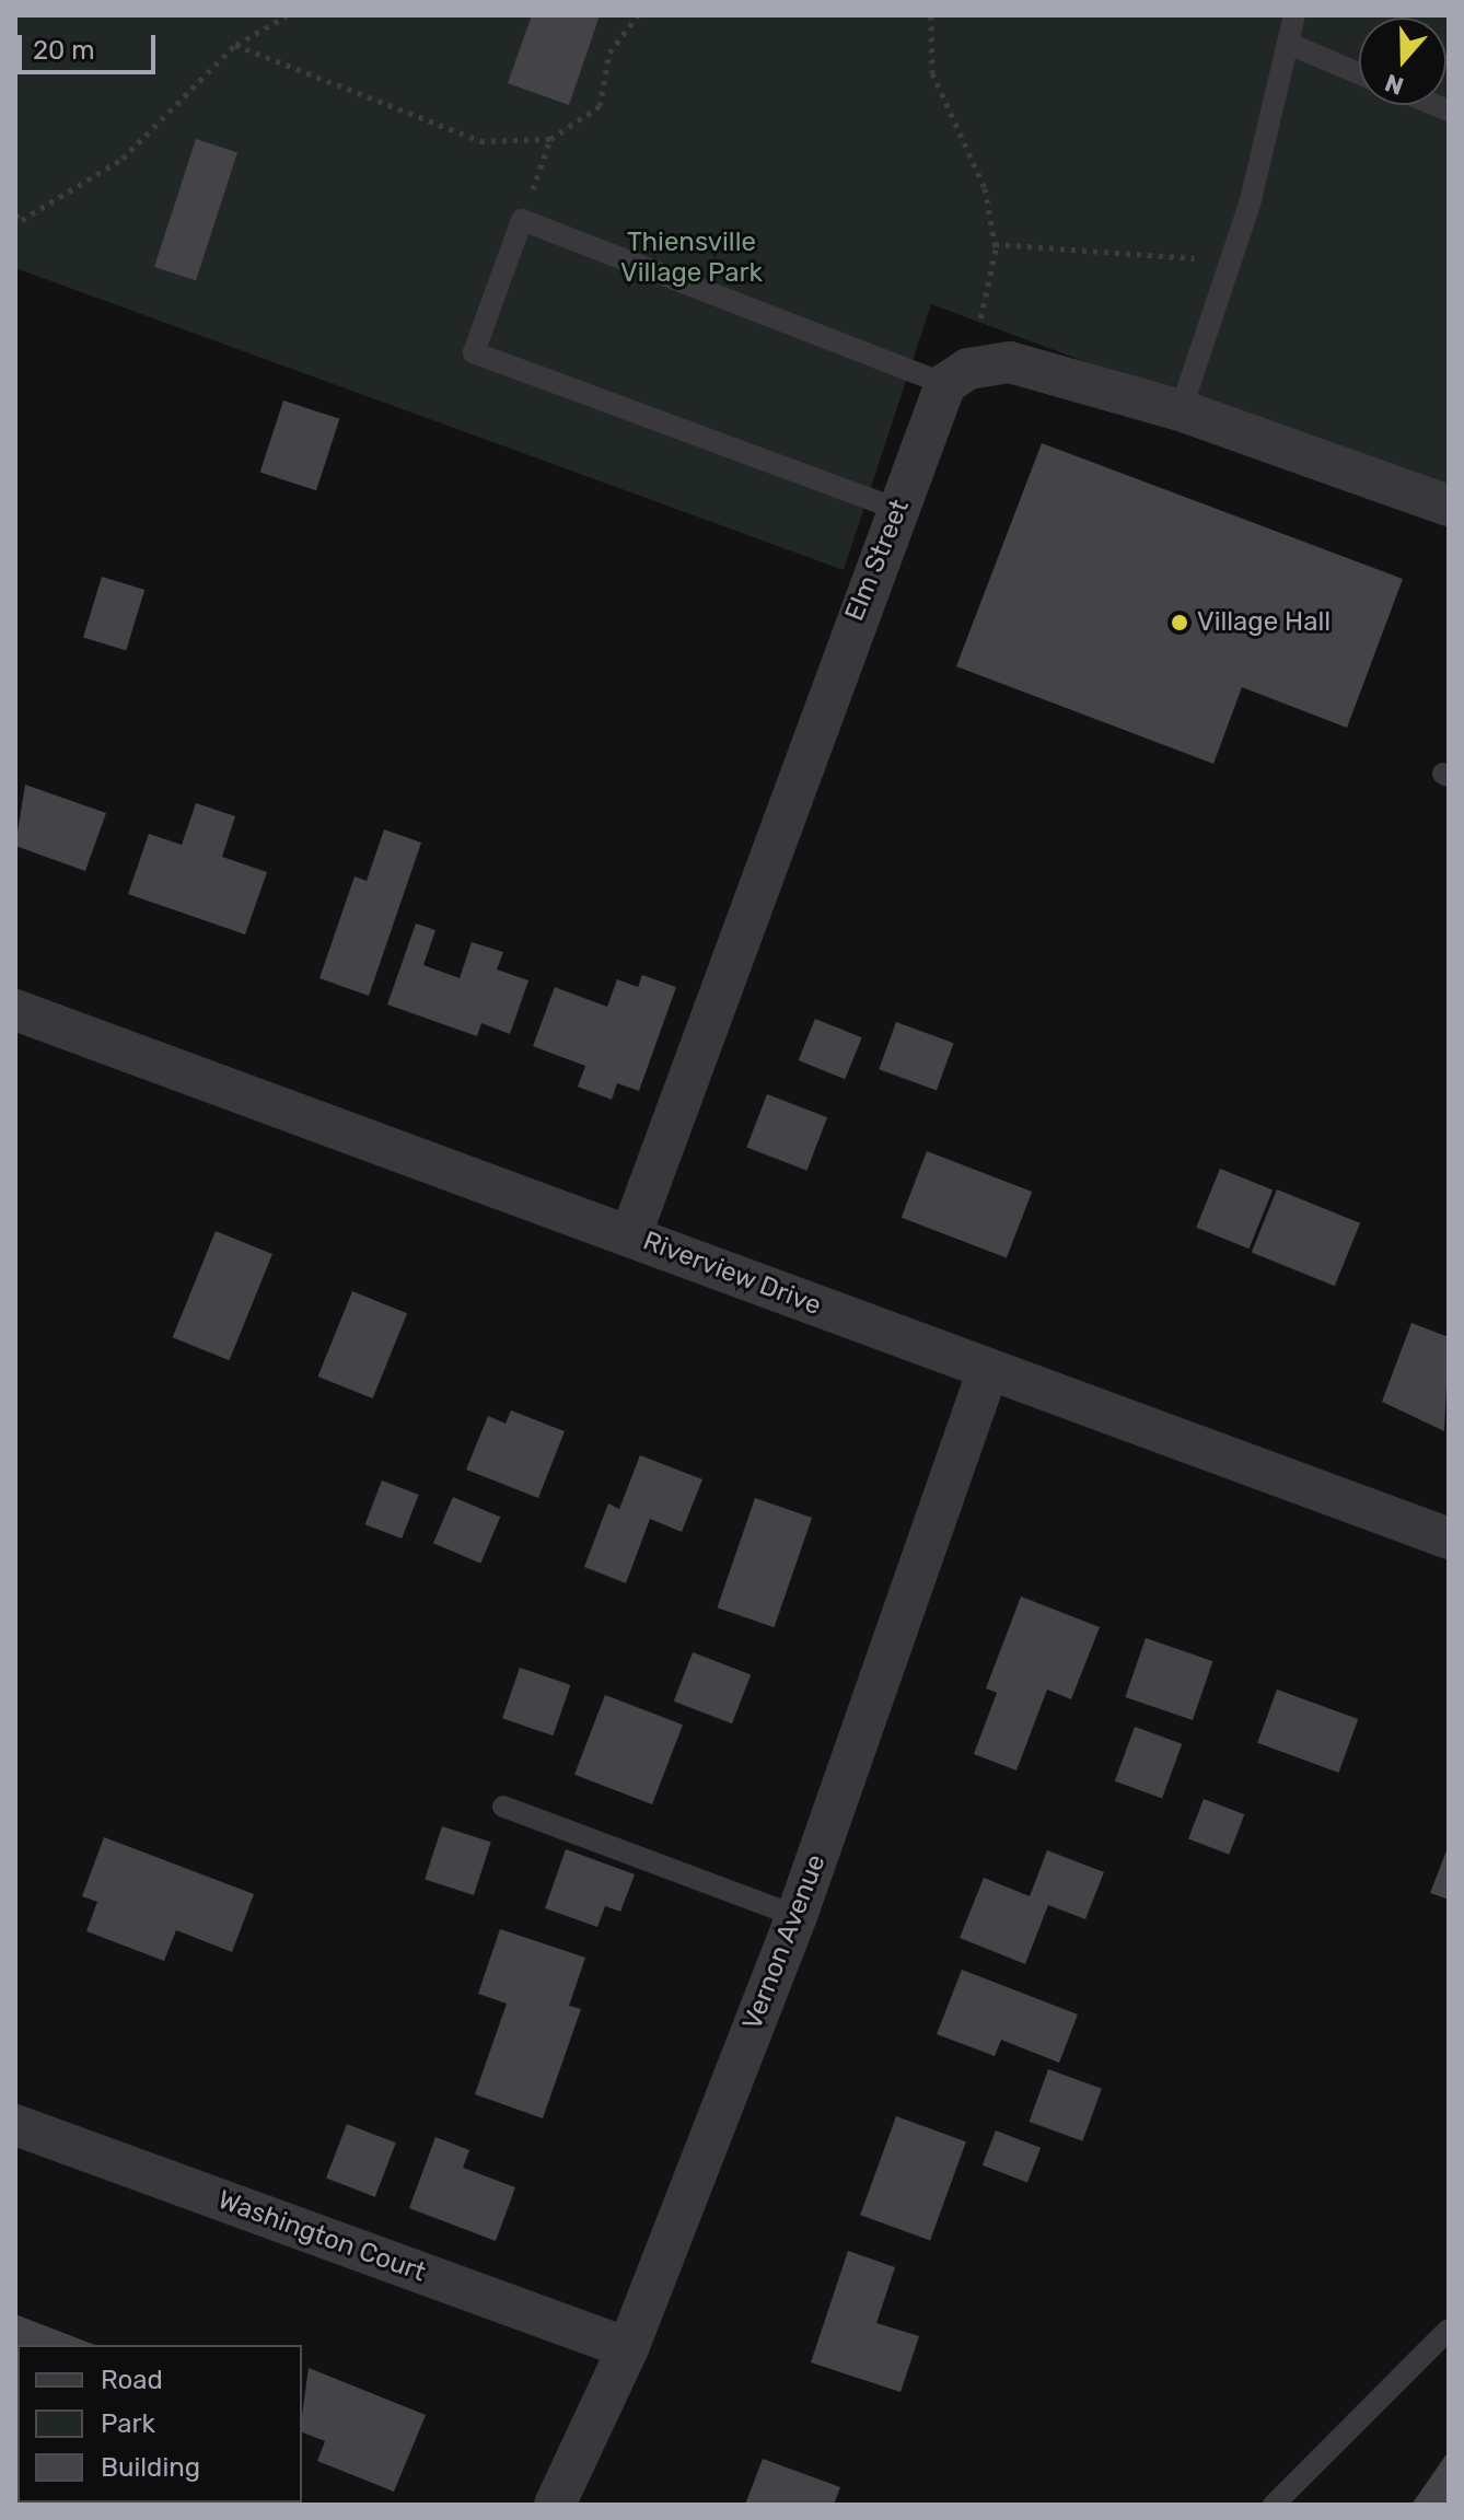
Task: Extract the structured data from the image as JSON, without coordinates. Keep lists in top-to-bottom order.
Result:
{
  "streets": {
    "street": [
      "Elm Street",
      "Riverview Drive",
      "Vernon Avenue",
      "Washington Court"
    ]
  },
  "crossings": [
    ["Elm Street", "Riverview Drive"],
    ["Riverview Drive", "Vernon Avenue"],
    ["Vernon Avenue", "Washington Court"]
  ],
  "parks": ["Thiensville Village Park"],
  "places": ["Village Hall"],
  "legend": ["Road", "Park", "Building"],
  "scale_bar": "20 m",
  "north": "bottom"
}
